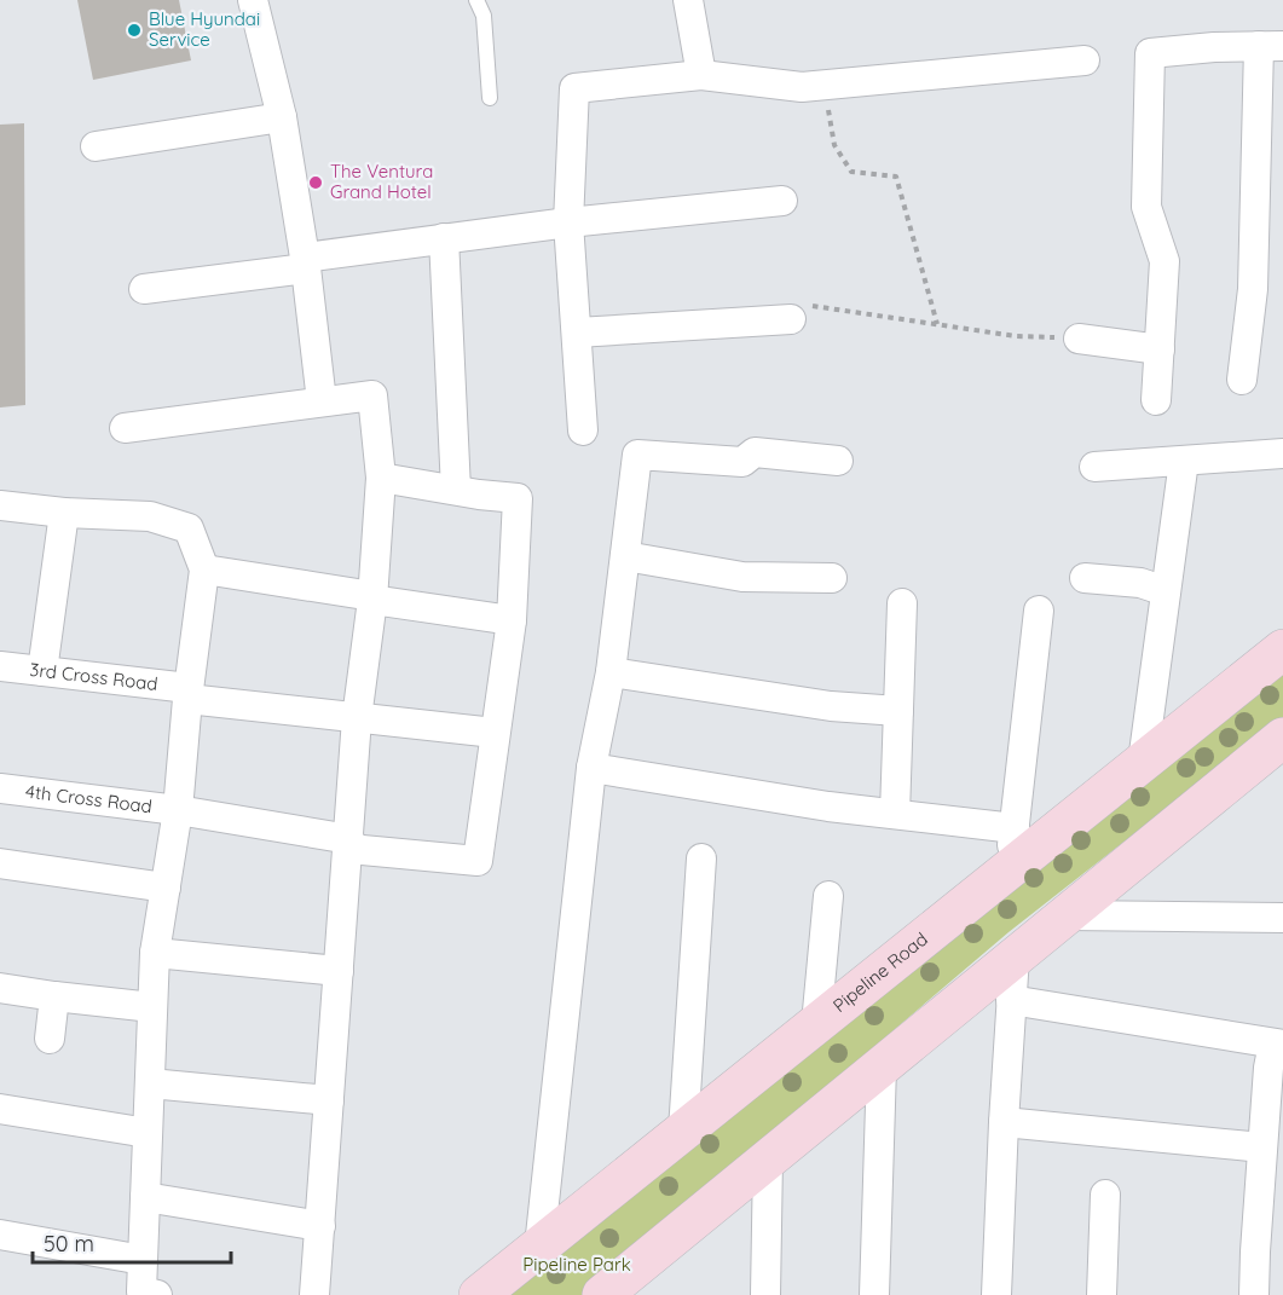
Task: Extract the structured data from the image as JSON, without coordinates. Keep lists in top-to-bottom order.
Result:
{
  "streets": {
    "main road": ["Pipeline Road"],
    "street": ["3rd Cross Road", "4th Cross Road"]
  },
  "crossings": [
    ["3rd Cross Road", "4th Cross Road"]
  ],
  "parks": ["Pipeline Park"],
  "places": ["Blue Hyundai Service", "The Ventura Grand Hotel"],
  "scale_bar": "50 m"
}
